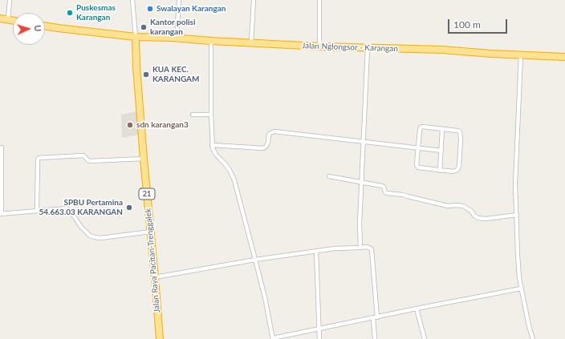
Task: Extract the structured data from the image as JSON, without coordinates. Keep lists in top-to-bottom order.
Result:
{
  "streets": {
    "highway": ["Jalan Nglongsor - Karangan", "21", "Jalan Raya Pacitan-Trenggalek"]
  },
  "crossings": [
    ["Jalan Nglongsor - Karangan", "Jalan Raya Pacitan-Trenggalek"]
  ],
  "places": [
    "Swalayan Karangan",
    "Puskesmas Karangan",
    "Kantor polisi karangan",
    "KUA KEC. KARANGAM",
    "sdn karangan3",
    "SPBU Pertamina 54.663.03 KARANGAN"
  ],
  "scale_bar": "100 m",
  "north": "right"
}
